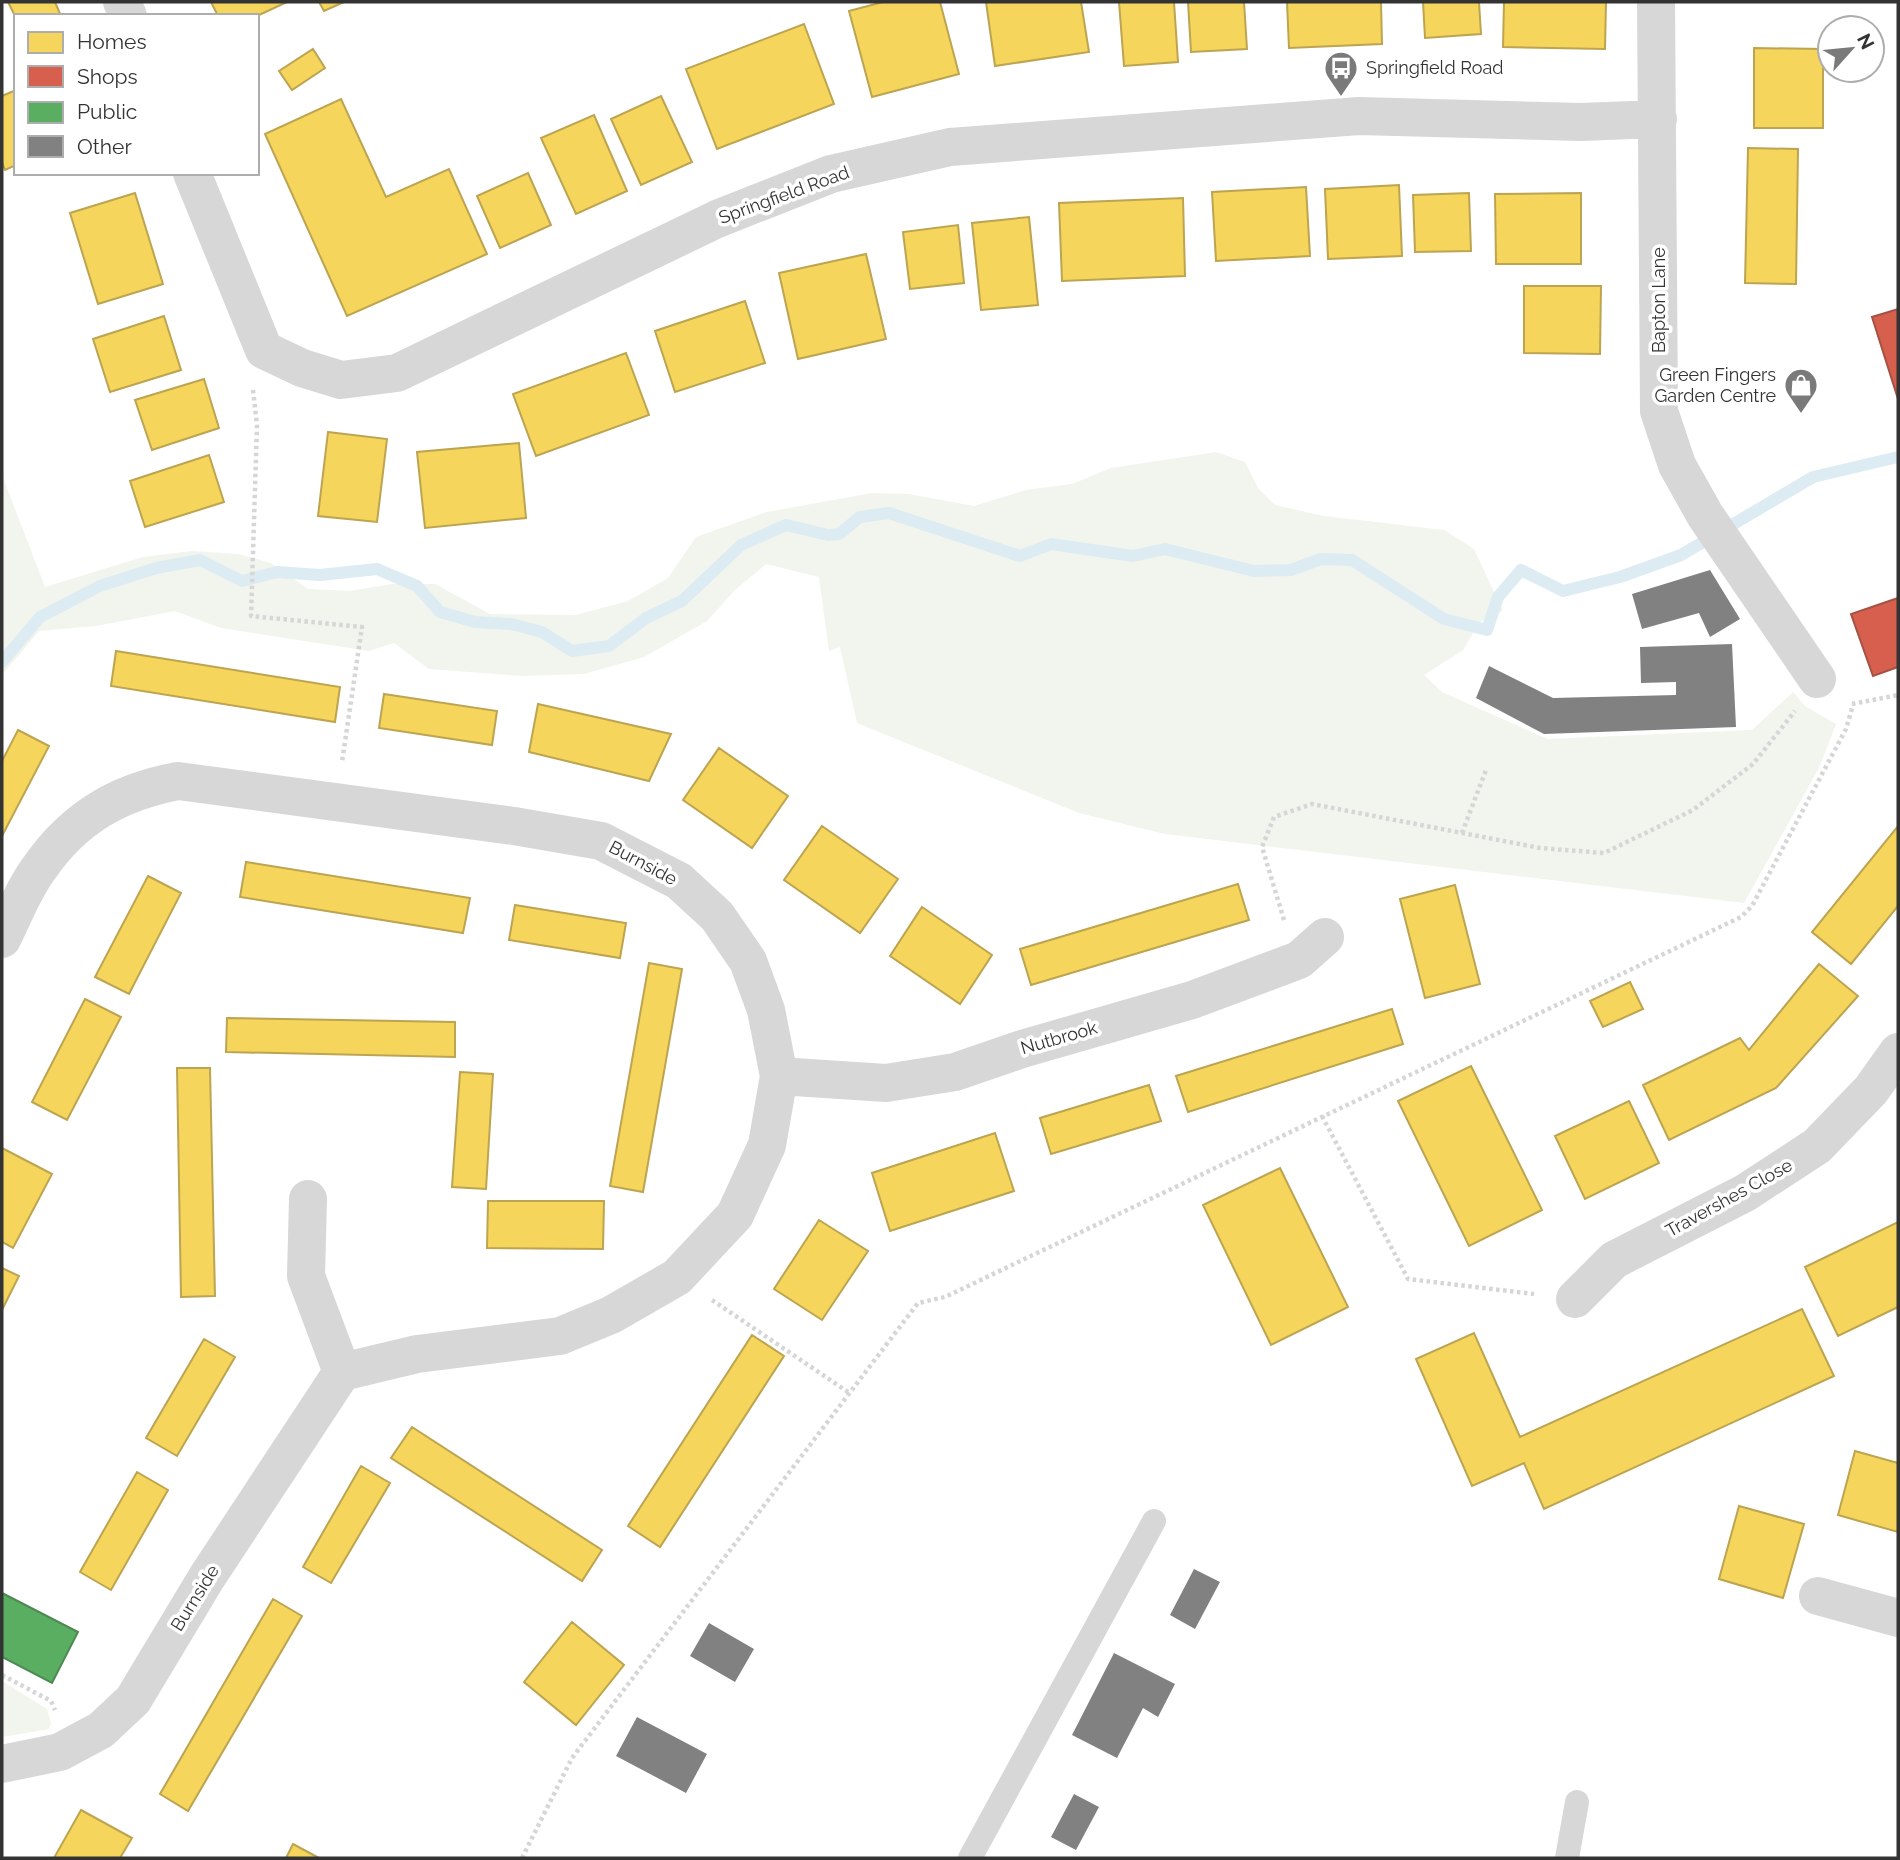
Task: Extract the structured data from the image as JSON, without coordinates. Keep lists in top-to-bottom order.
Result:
{
  "streets": {
    "street": [
      "Springfield Road",
      "Bapton Lane",
      "Burnside",
      "Nutbrook",
      "Travershes Close"
    ]
  },
  "crossings": [
    ["Springfield Road", "Bapton Lane"],
    ["Burnside", "Nutbrook"]
  ],
  "places": {
    "bus stop": ["Springfield Road"],
    "shop": ["Green Fingers Garden Centre"]
  },
  "legend": [
    "Homes",
    "Shops",
    "Public",
    "Other"
  ],
  "north": "top right"
}
